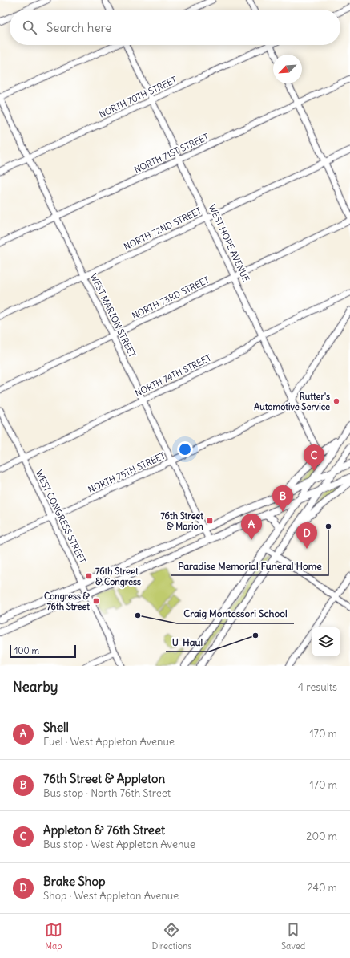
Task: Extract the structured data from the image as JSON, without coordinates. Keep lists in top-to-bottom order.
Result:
{
  "streets": {
    "street": [
      "NORTH 70TH STREET",
      "NORTH 71ST STREET",
      "NORTH 72ND STREET",
      "WEST HOPE AVENUE",
      "NORTH 73RD STREET",
      "WEST MARION STREET",
      "NORTH 74TH STREET",
      "NORTH 75TH STREET",
      "WEST CONGRESS STREET"
    ]
  },
  "crossings": [
    ["NORTH 70TH STREET", "WEST HOPE AVENUE"],
    ["NORTH 70TH STREET", "WEST MARION STREET"],
    ["NORTH 71ST STREET", "WEST HOPE AVENUE"],
    ["NORTH 71ST STREET", "WEST MARION STREET"],
    ["NORTH 72ND STREET", "WEST HOPE AVENUE"],
    ["NORTH 72ND STREET", "WEST MARION STREET"],
    ["WEST HOPE AVENUE", "NORTH 73RD STREET"],
    ["WEST HOPE AVENUE", "NORTH 74TH STREET"],
    ["WEST HOPE AVENUE", "NORTH 75TH STREET"],
    ["NORTH 73RD STREET", "WEST MARION STREET"],
    ["WEST MARION STREET", "NORTH 74TH STREET"],
    ["WEST MARION STREET", "NORTH 75TH STREET"],
    ["NORTH 74TH STREET", "WEST CONGRESS STREET"],
    ["NORTH 75TH STREET", "WEST CONGRESS STREET"]
  ],
  "places": {
    "other": [
      "Rutter's Automotive Service",
      "Paradise Memorial Funeral Home",
      "Craig Montessori School",
      "U-Haul"
    ],
    "transit": ["76th Street & Marion", "76th Street & Congress", "Congress & 76th Street"]
  },
  "scale_bar": "100 m",
  "north": "bottom left",
  "page": {
    "search": "Search here",
    "pins": [
      "C",
      "B",
      "A",
      "D"
    ],
    "scale": "100 m",
    "heading": ["Nearby", "4 results"],
    "list": [
      {
        "mark": "A",
        "name": "Shell",
        "note": "Fuel · West Appleton Avenue",
        "value": "170 m"
      },
      {
        "mark": "B",
        "name": "76th Street & Appleton",
        "note": "Bus stop · North 76th Street",
        "value": "170 m"
      },
      {
        "mark": "C",
        "name": "Appleton & 76th Street",
        "note": "Bus stop · West Appleton Avenue",
        "value": "200 m"
      },
      {
        "mark": "D",
        "name": "Brake Shop",
        "note": "Shop · West Appleton Avenue",
        "value": "240 m"
      }
    ],
    "nav": ["Map", "Directions", "Saved"]
  }
}
